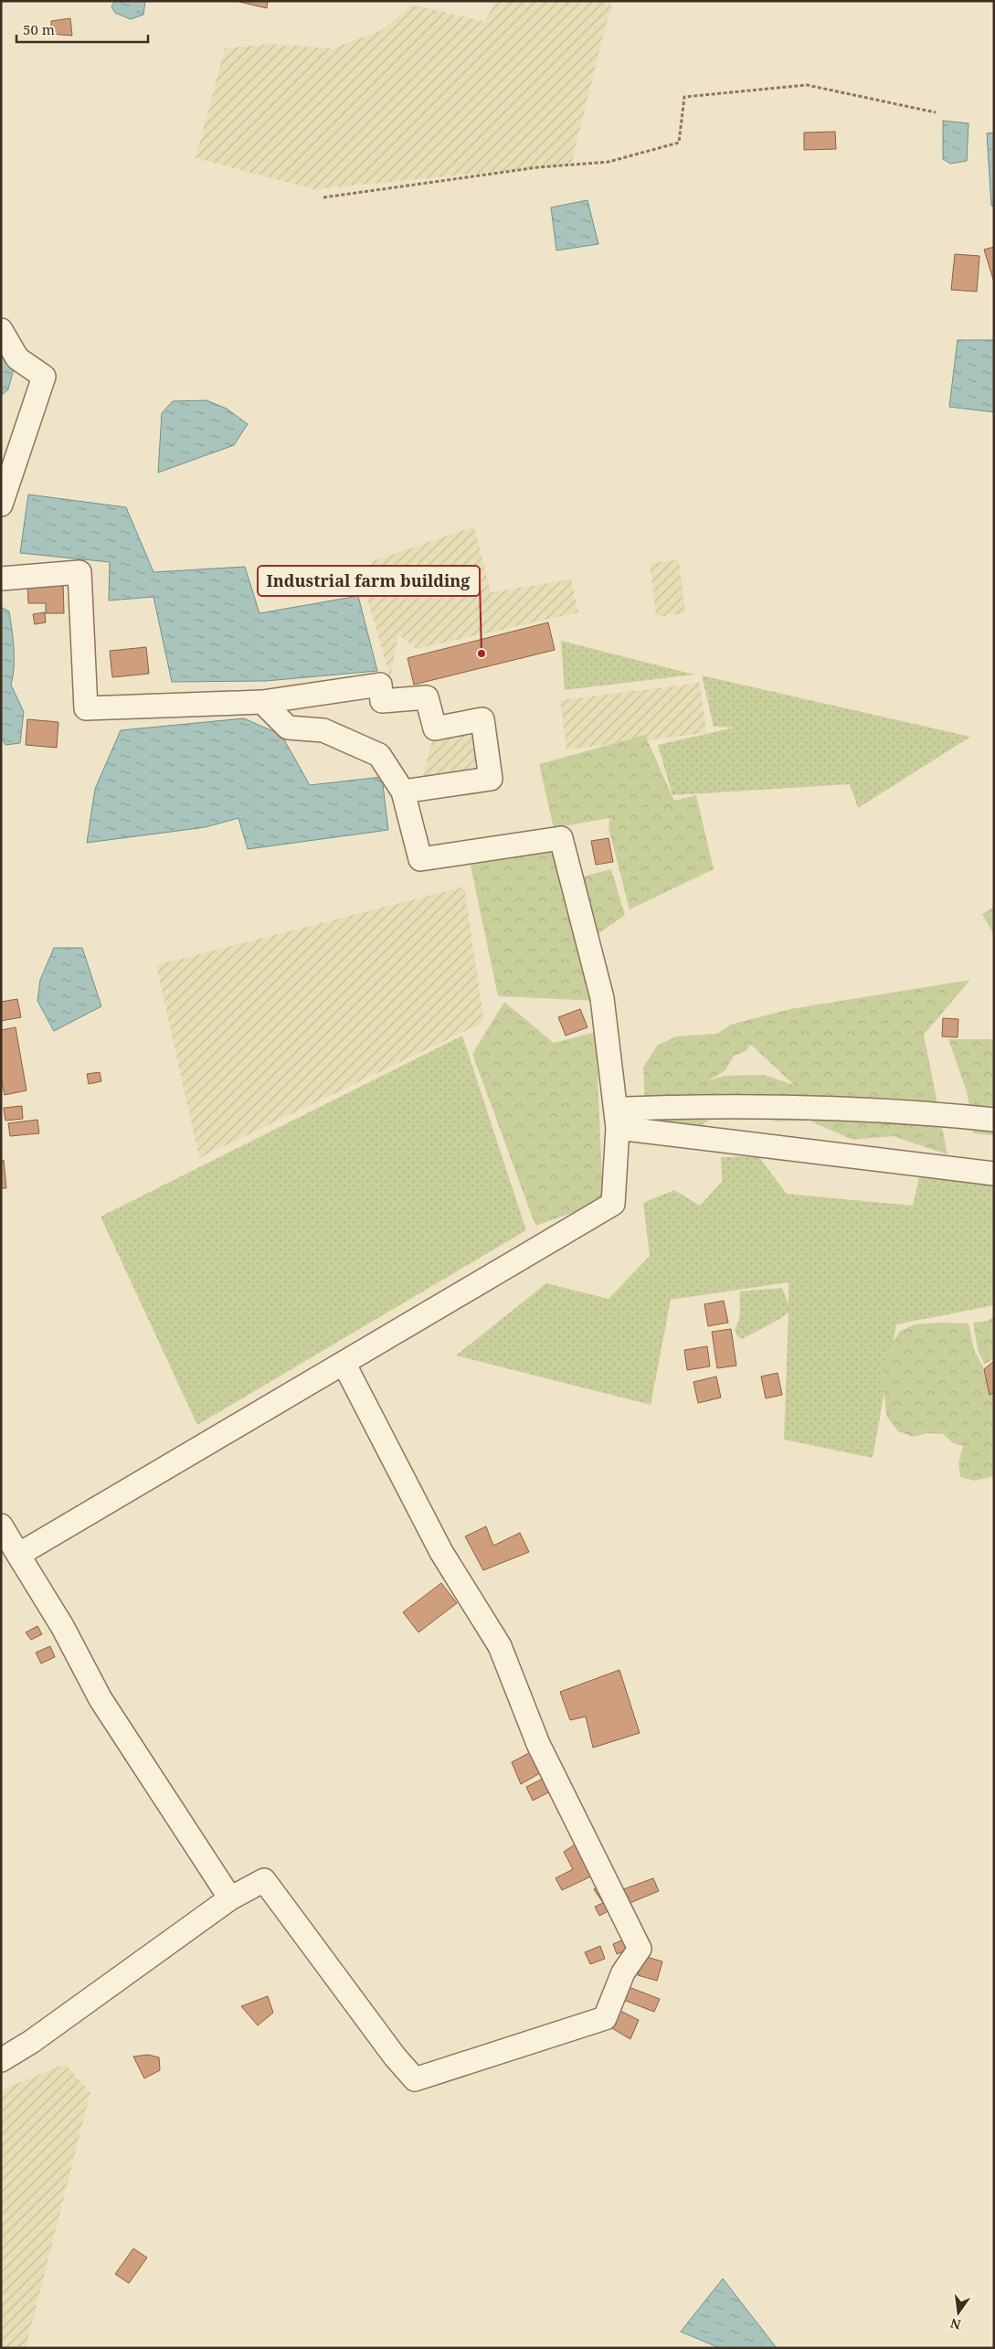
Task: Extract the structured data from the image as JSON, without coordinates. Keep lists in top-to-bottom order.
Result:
{
  "places": ["Industrial farm building"],
  "scale_bar": "50 m",
  "north": "bottom"
}
